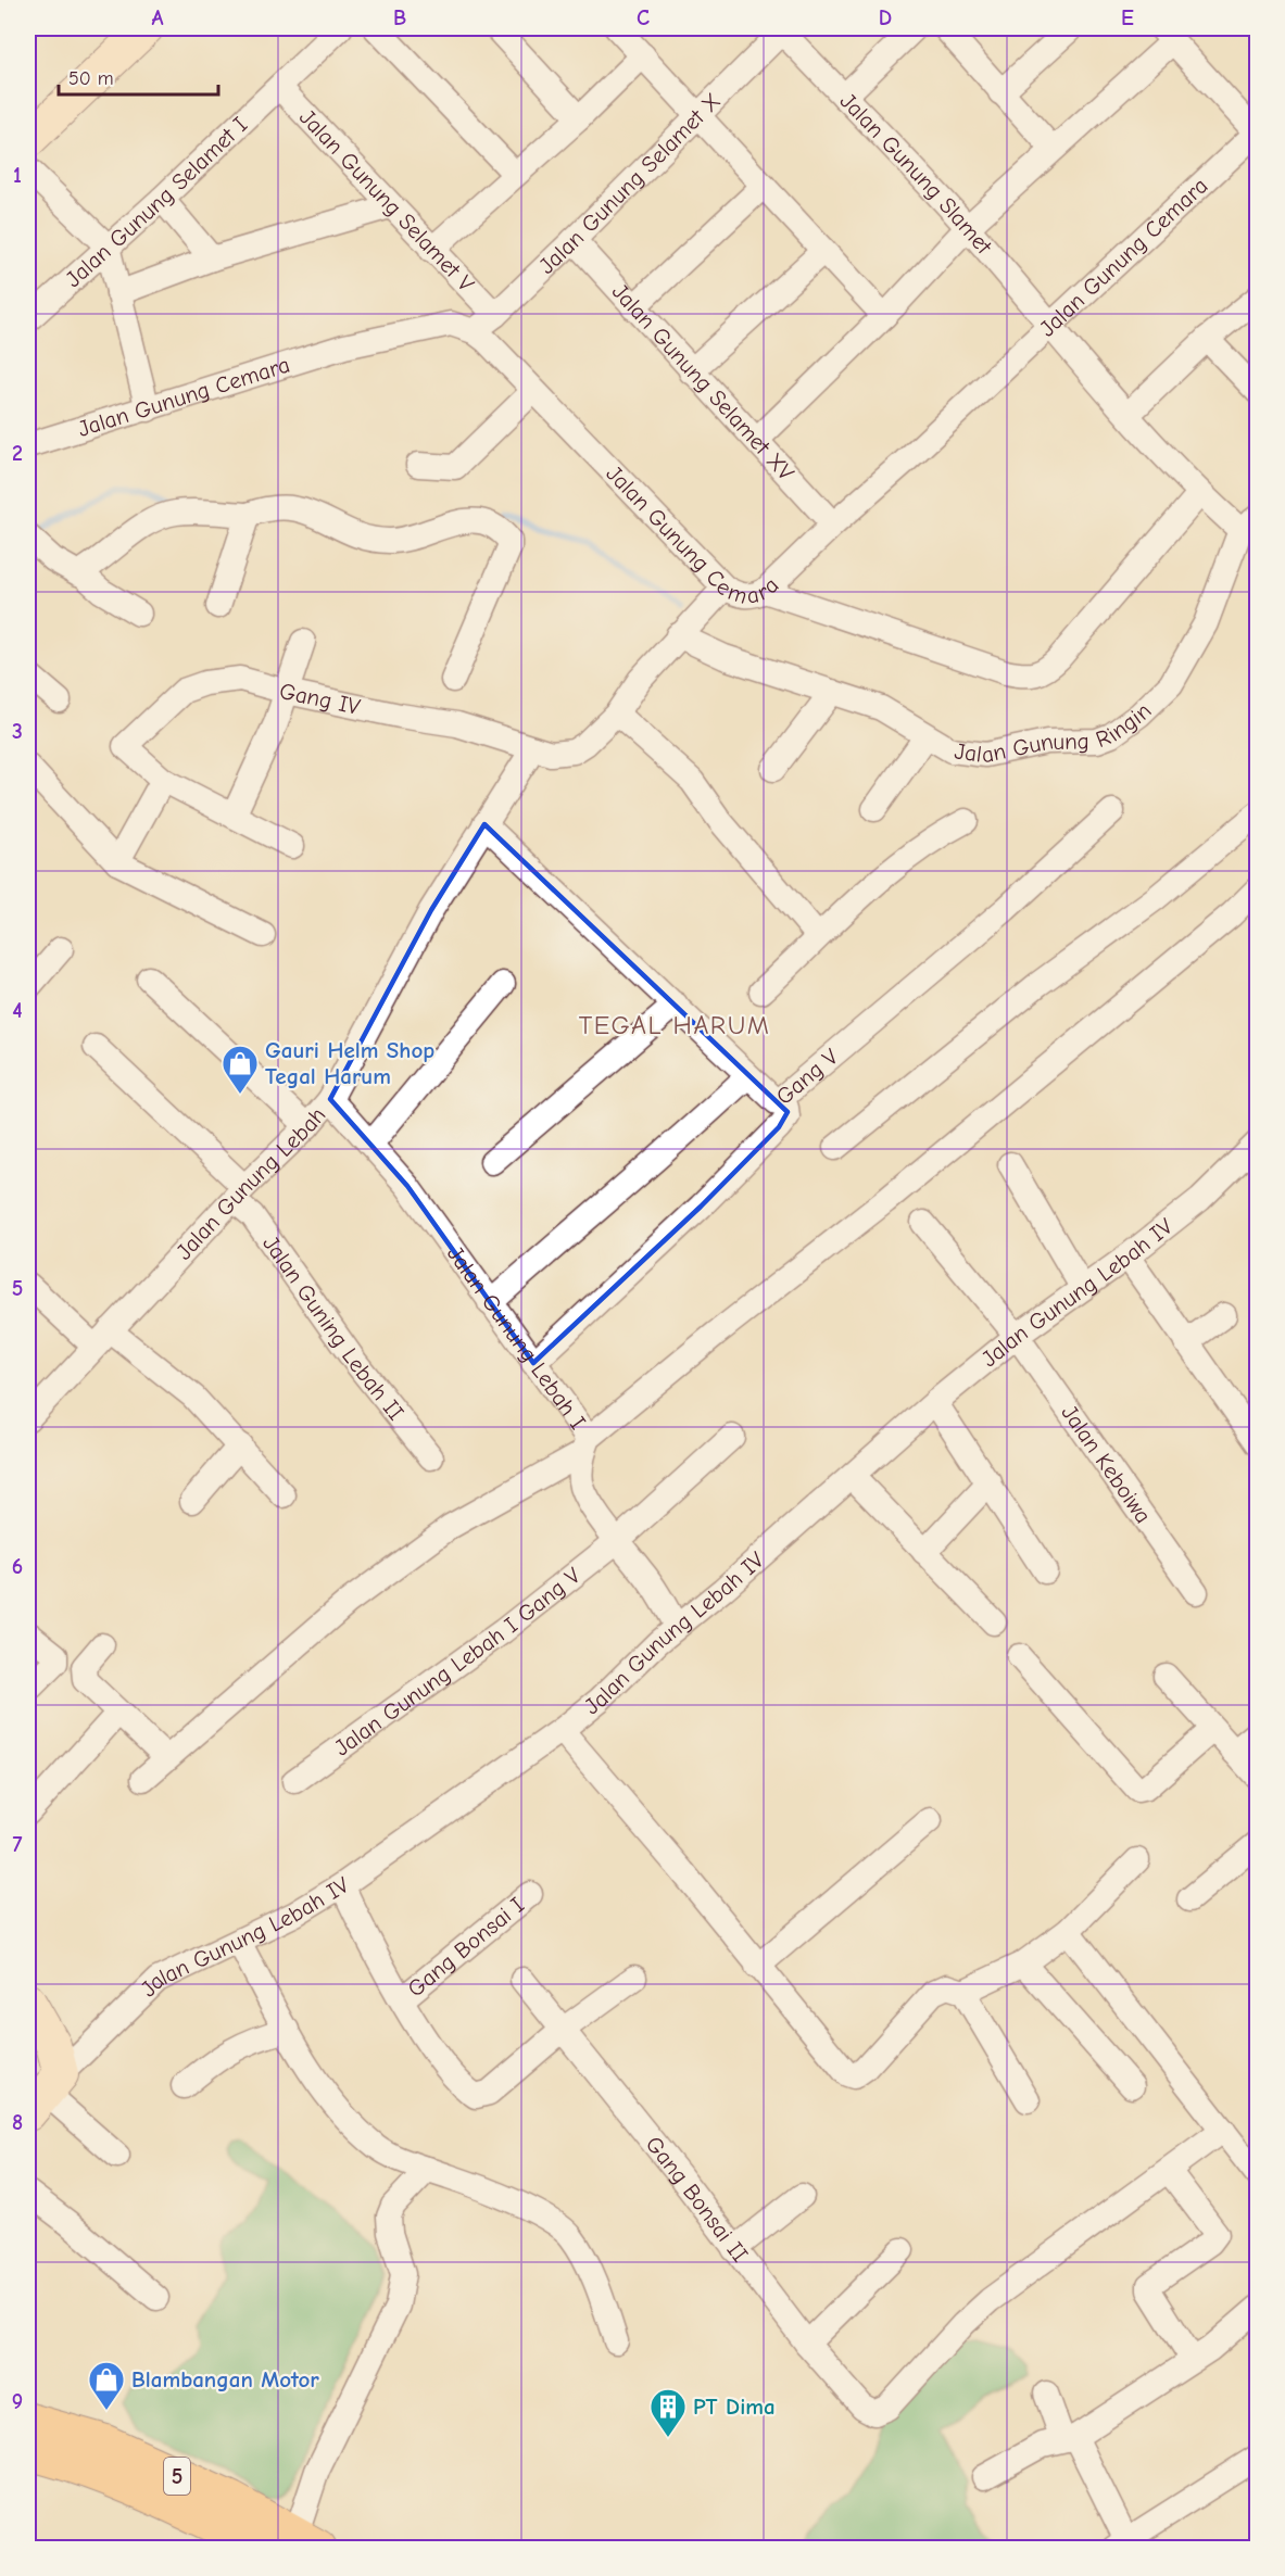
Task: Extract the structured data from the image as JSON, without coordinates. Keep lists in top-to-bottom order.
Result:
{
  "streets": {
    "highway": ["5"],
    "street": [
      "Jalan Gunung Slamet",
      "Jalan Gunung Selamet X",
      "Jalan Gunung Selamet I",
      "Jalan Gunung Selamet V",
      "Jalan Gunung Cemara",
      "Jalan Gunung Selamet XV",
      "Gang IV",
      "Jalan Gunung Ringin",
      "Gang V",
      "Jalan Gunung Lebah",
      "Jalan Gunung Lebah IV",
      "Jalan Guning Lebah II",
      "Jalan Gunung Lebah I",
      "Jalan Keboiwa",
      "Jalan Gunung Lebah I Gang V",
      "Gang Bonsai I",
      "Gang Bonsai II"
    ]
  },
  "crossings": [
    ["Jalan Gunung Slamet", "Jalan Gunung Selamet X"],
    ["Jalan Gunung Slamet", "Jalan Gunung Cemara"],
    ["Jalan Gunung Slamet", "Jalan Gunung Ringin"],
    ["Jalan Gunung Selamet X", "Jalan Gunung Selamet V"],
    ["Jalan Gunung Selamet X", "Jalan Gunung Cemara"],
    ["Jalan Gunung Selamet X", "Jalan Gunung Selamet XV"],
    ["Jalan Gunung Selamet I", "Jalan Gunung Selamet V"],
    ["Jalan Gunung Cemara", "Jalan Gunung Selamet XV"],
    ["Jalan Gunung Cemara", "Gang IV"],
    ["Gang IV", "Jalan Gunung Ringin"],
    ["Gang IV", "Jalan Gunung Lebah"],
    ["Gang V", "Jalan Gunung Lebah"],
    ["Jalan Gunung Lebah", "Jalan Guning Lebah II"],
    ["Jalan Gunung Lebah", "Jalan Gunung Lebah I"],
    ["Jalan Gunung Lebah IV", "Jalan Gunung Lebah I"],
    ["Jalan Gunung Lebah IV", "Jalan Keboiwa"],
    ["Jalan Gunung Lebah I", "Jalan Gunung Lebah I Gang V"]
  ],
  "districts": ["TEGAL HARUM"],
  "places": {
    "shop": ["Gauri Helm Shop Tegal Harum", "Blambangan Motor"],
    "building": ["PT Dima"]
  },
  "scale_bar": "50 m",
  "grid": {
    "columns": [
      "A",
      "B",
      "C",
      "D",
      "E"
    ],
    "rows": [
      "1",
      "2",
      "3",
      "4",
      "5",
      "6",
      "7",
      "8",
      "9"
    ]
  }
}
